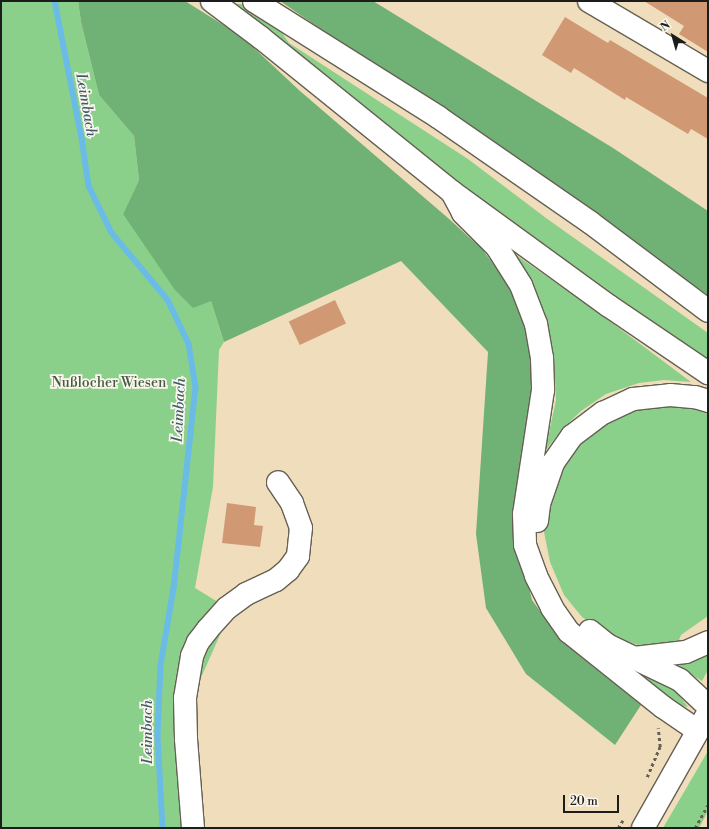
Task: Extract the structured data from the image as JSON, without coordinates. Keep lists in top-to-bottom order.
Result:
{
  "water": ["Leimbach"],
  "parks": ["Nußlocher Wiesen"],
  "scale_bar": "20 m",
  "north": "top left"
}
